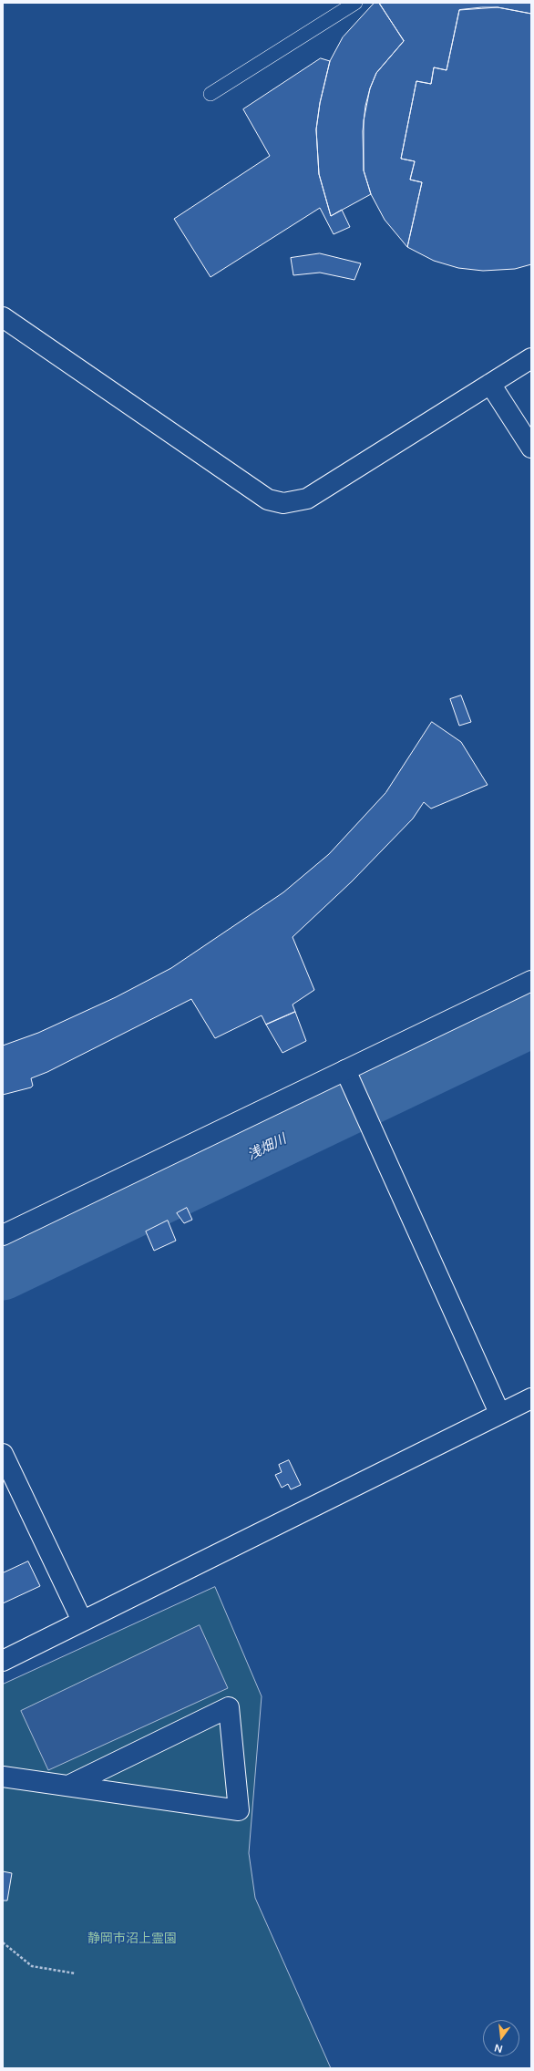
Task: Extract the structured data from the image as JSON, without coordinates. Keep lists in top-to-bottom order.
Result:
{
  "water": ["浅畑川"],
  "parks": ["静岡市沼上霊園"],
  "north": "bottom"
}
